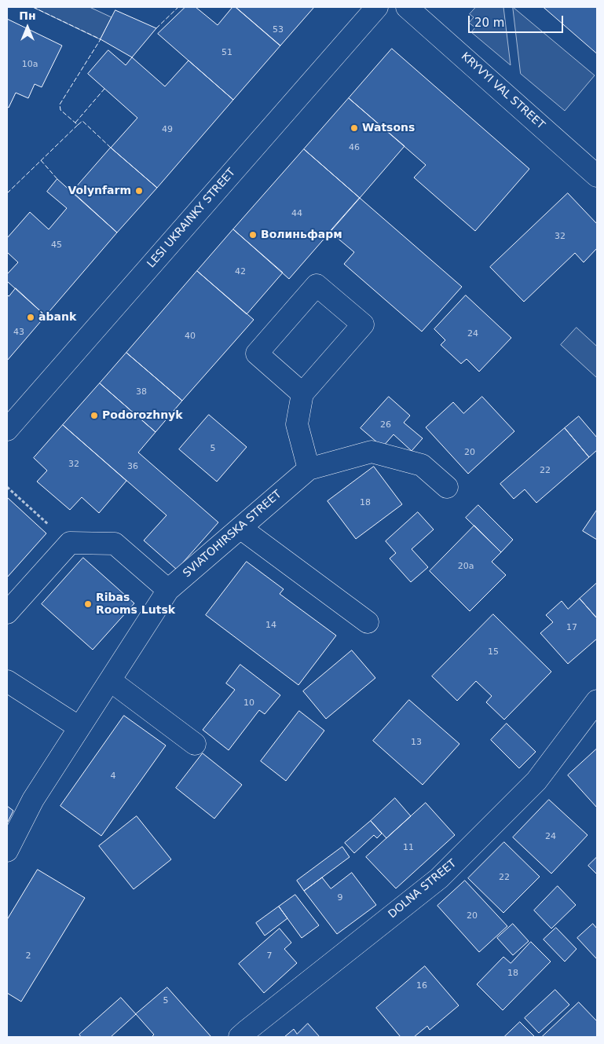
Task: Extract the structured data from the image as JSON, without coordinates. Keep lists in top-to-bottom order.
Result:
{
  "streets": {
    "street": [
      "KRYVYI VAL STREET",
      "LESI UKRAINKY STREET",
      "SVIATOHIRSKA STREET",
      "DOLNA STREET"
    ]
  },
  "places": [
    "Watsons",
    "Volynfarm",
    "Волиньфарм",
    "àbank",
    "Podorozhnyk",
    "Ribas Rooms Lutsk"
  ],
  "house_numbers": [
    "53",
    "51",
    "10а",
    "49",
    "46",
    "44",
    "32",
    "45",
    "42",
    "43",
    "24",
    "40",
    "38",
    "26",
    "5",
    "20",
    "32",
    "36",
    "22",
    "18",
    "20а",
    "14",
    "17",
    "15",
    "10",
    "13",
    "4",
    "24",
    "11",
    "22",
    "9",
    "20",
    "2",
    "7",
    "18",
    "16",
    "5"
  ],
  "scale_bar": "20 m",
  "north": "top"
}
